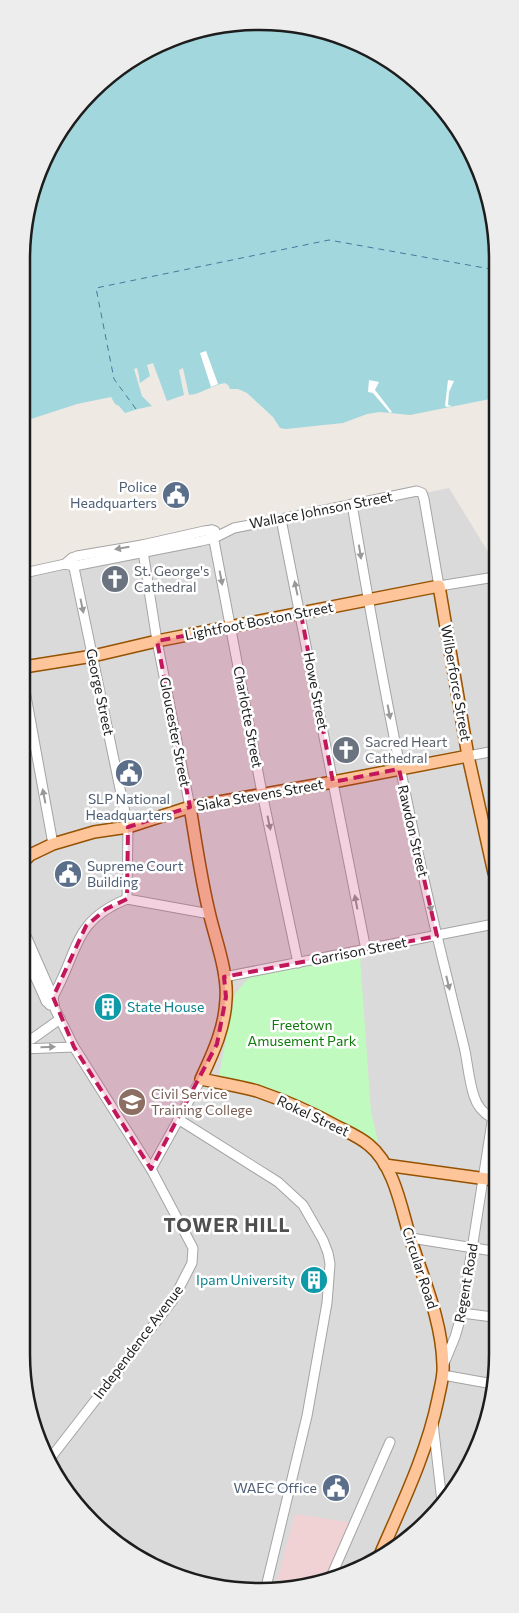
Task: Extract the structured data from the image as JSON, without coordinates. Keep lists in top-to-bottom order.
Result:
{
  "streets": {
    "main road": [
      "Lightfoot Boston Street",
      "Wilberforce Street",
      "Gloucester Street",
      "Siaka Stevens Street",
      "Rokel Street",
      "Circular Road",
      "Regent Road"
    ],
    "street": [
      "Wallace Johnson Street",
      "Howe Street",
      "George Street",
      "Charlotte Street",
      "Rawdon Street",
      "Garrison Street",
      "Independence Avenue"
    ]
  },
  "crossings": [
    ["Wallace Johnson Street", "Wilberforce Street"],
    ["Wallace Johnson Street", "Howe Street"],
    ["Wallace Johnson Street", "George Street"],
    ["Wallace Johnson Street", "Charlotte Street"],
    ["Wallace Johnson Street", "Gloucester Street"],
    ["Wallace Johnson Street", "Rawdon Street"],
    ["Lightfoot Boston Street", "Wilberforce Street"],
    ["Lightfoot Boston Street", "Howe Street"],
    ["Lightfoot Boston Street", "George Street"],
    ["Lightfoot Boston Street", "Charlotte Street"],
    ["Lightfoot Boston Street", "Gloucester Street"],
    ["Lightfoot Boston Street", "Rawdon Street"],
    ["Wilberforce Street", "Siaka Stevens Street"],
    ["Howe Street", "Siaka Stevens Street"],
    ["Howe Street", "Garrison Street"],
    ["George Street", "Siaka Stevens Street"],
    ["Charlotte Street", "Siaka Stevens Street"],
    ["Charlotte Street", "Garrison Street"],
    ["Gloucester Street", "Siaka Stevens Street"],
    ["Gloucester Street", "Garrison Street"],
    ["Gloucester Street", "Rokel Street"],
    ["Siaka Stevens Street", "Rawdon Street"],
    ["Rawdon Street", "Garrison Street"],
    ["Rokel Street", "Circular Road"],
    ["Circular Road", "Regent Road"]
  ],
  "one_way": ["Howe Street", "Charlotte Street", "Rawdon Street"],
  "districts": ["TOWER HILL"],
  "parks": ["Freetown Amusement Park"],
  "places": {
    "public building": [
      "Police Headquarters",
      "SLP National Headquarters",
      "Supreme Court Building",
      "WAEC Office"
    ],
    "church": ["St. George's Cathedral", "Sacred Heart Cathedral"],
    "building": ["State House", "Ipam University"],
    "school or university": ["Civil Service Training College"]
  }
}
